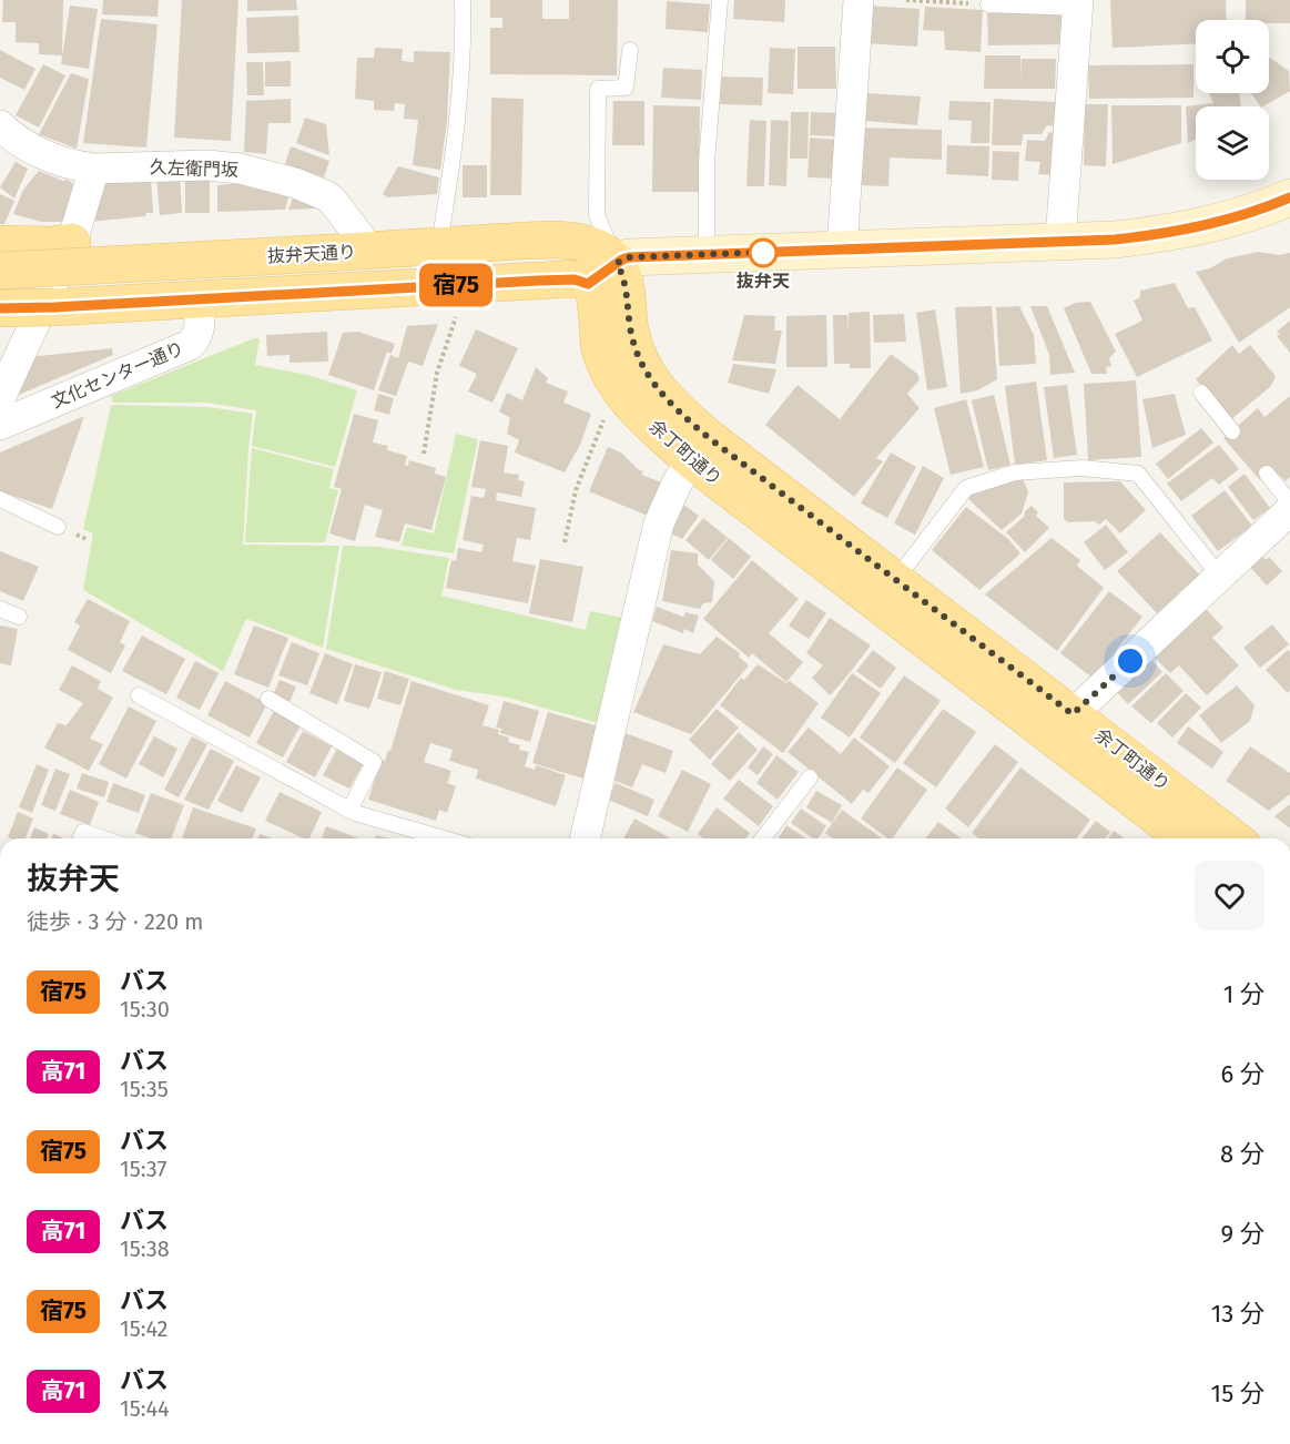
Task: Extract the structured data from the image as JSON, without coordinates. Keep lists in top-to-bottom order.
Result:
{
  "streets": {
    "main road": ["抜弁天通り", "余丁町通り"],
    "street": ["久左衛門坂", "文化センター通り"]
  },
  "crossings": [
    ["久左衛門坂", "抜弁天通り"],
    ["抜弁天通り", "余丁町通り"]
  ],
  "places": ["抜弁天"],
  "lines": ["bus line 宿75"],
  "page": {
    "on_map": "宿75",
    "heading": ["抜弁天", "徒歩 · 3 分 · 220 m"],
    "list": [
      {
        "mark": "宿75",
        "name": "バス",
        "note": "15:30",
        "value": "1 分"
      },
      {
        "mark": "高71",
        "name": "バス",
        "note": "15:35",
        "value": "6 分"
      },
      {
        "mark": "宿75",
        "name": "バス",
        "note": "15:37",
        "value": "8 分"
      },
      {
        "mark": "高71",
        "name": "バス",
        "note": "15:38",
        "value": "9 分"
      },
      {
        "mark": "宿75",
        "name": "バス",
        "note": "15:42",
        "value": "13 分"
      },
      {
        "mark": "高71",
        "name": "バス",
        "note": "15:44",
        "value": "15 分"
      }
    ]
  }
}
